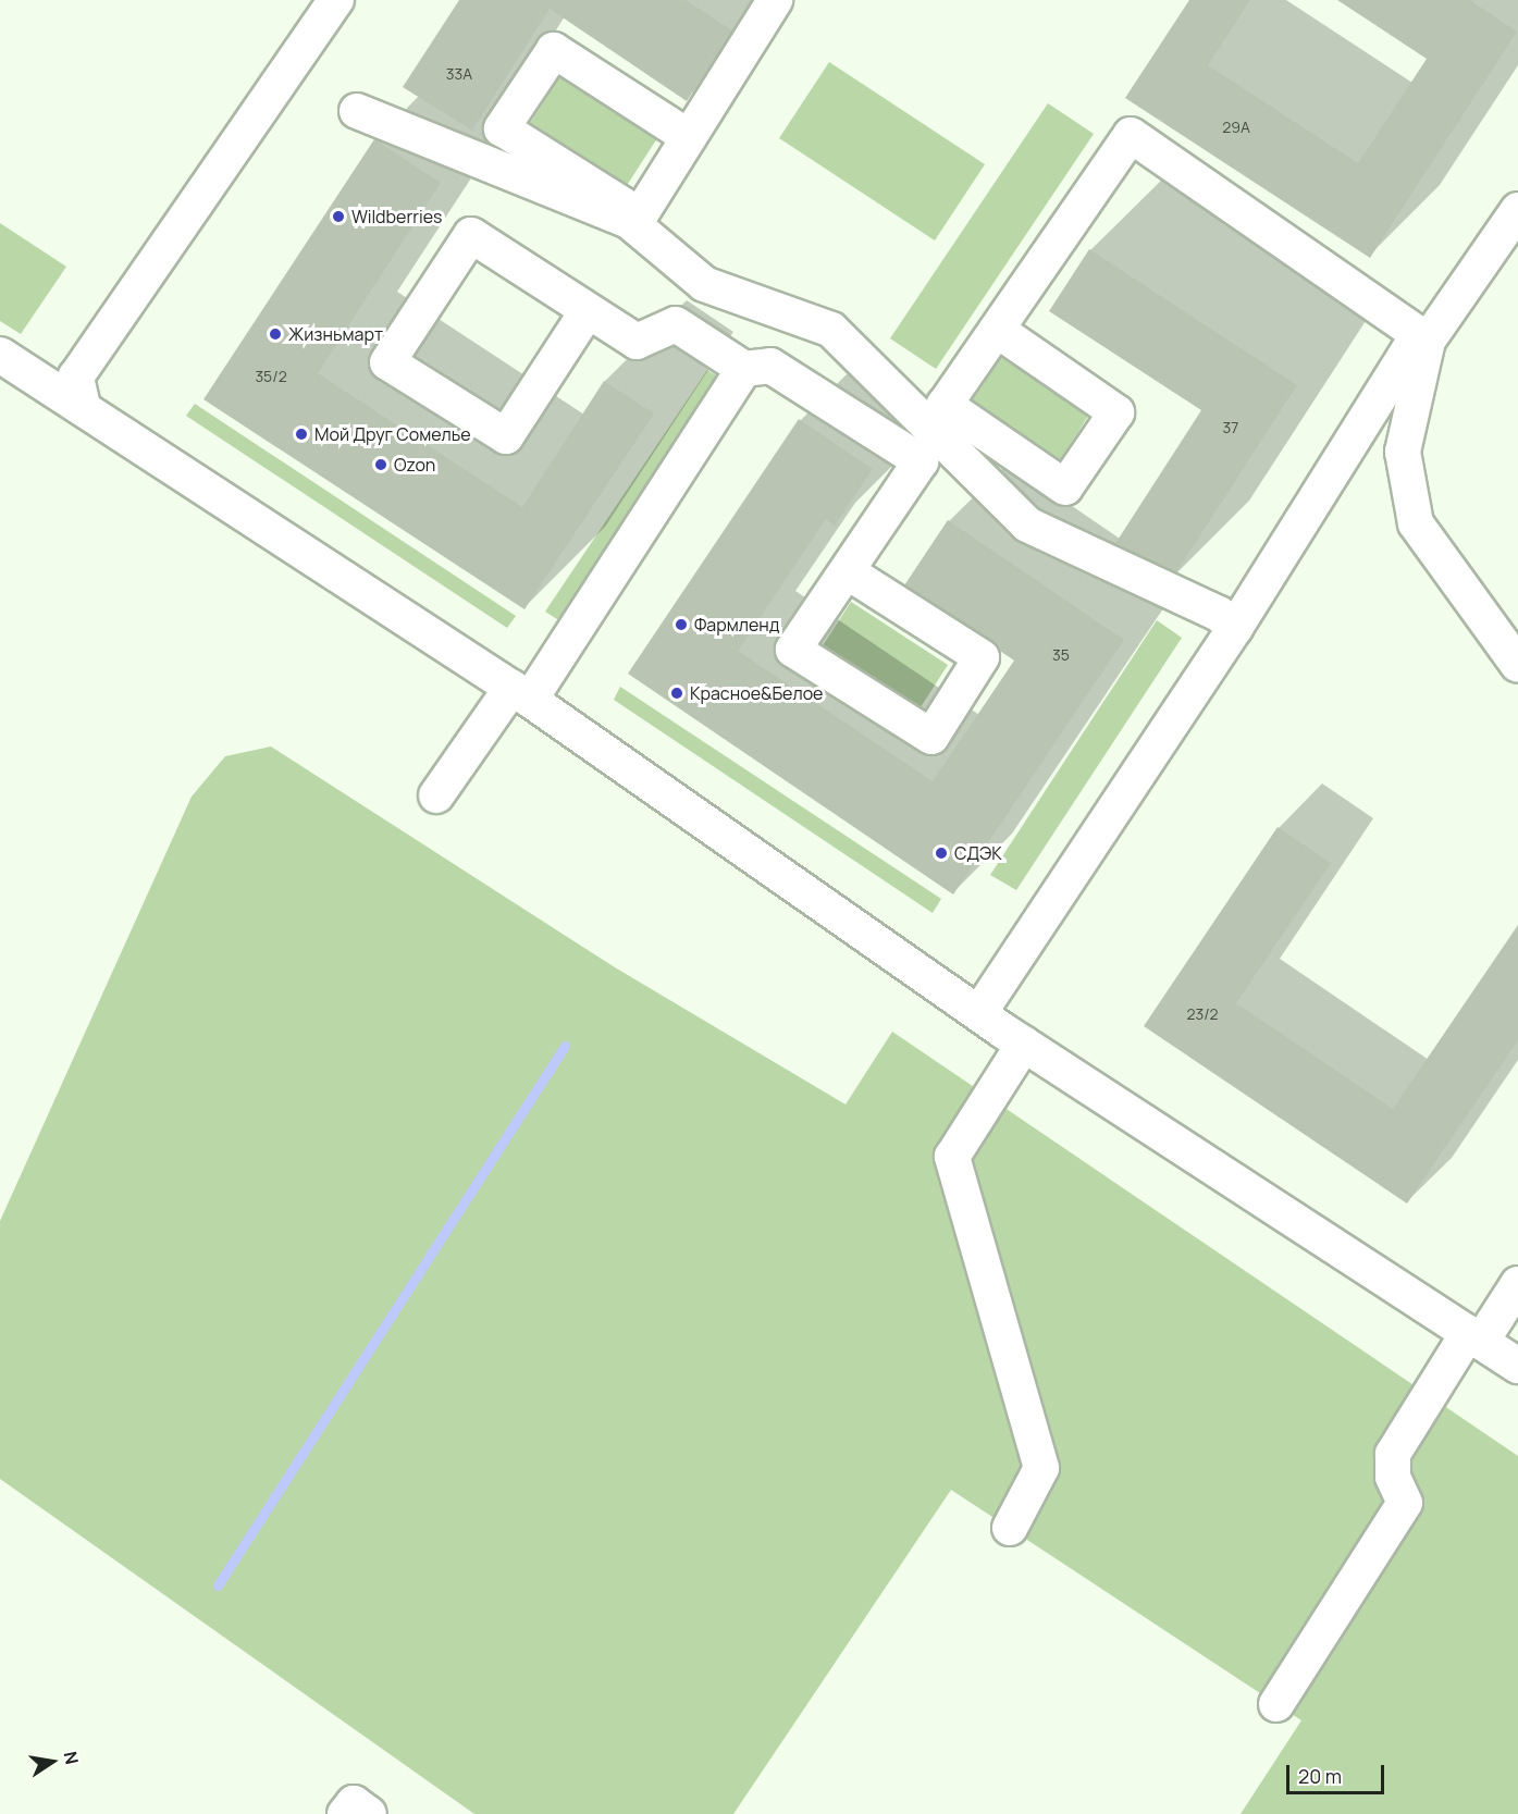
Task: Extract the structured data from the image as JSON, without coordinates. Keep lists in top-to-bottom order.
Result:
{
  "places": [
    "Wildberries",
    "Жизньмарт",
    "Мой Друг Сомелье",
    "Ozon",
    "Фармленд",
    "Красное&Белое",
    "СДЭК"
  ],
  "house_numbers": [
    "33А",
    "29А",
    "35/2",
    "37",
    "35",
    "23/2"
  ],
  "scale_bar": "20 m",
  "north": "right"
}
